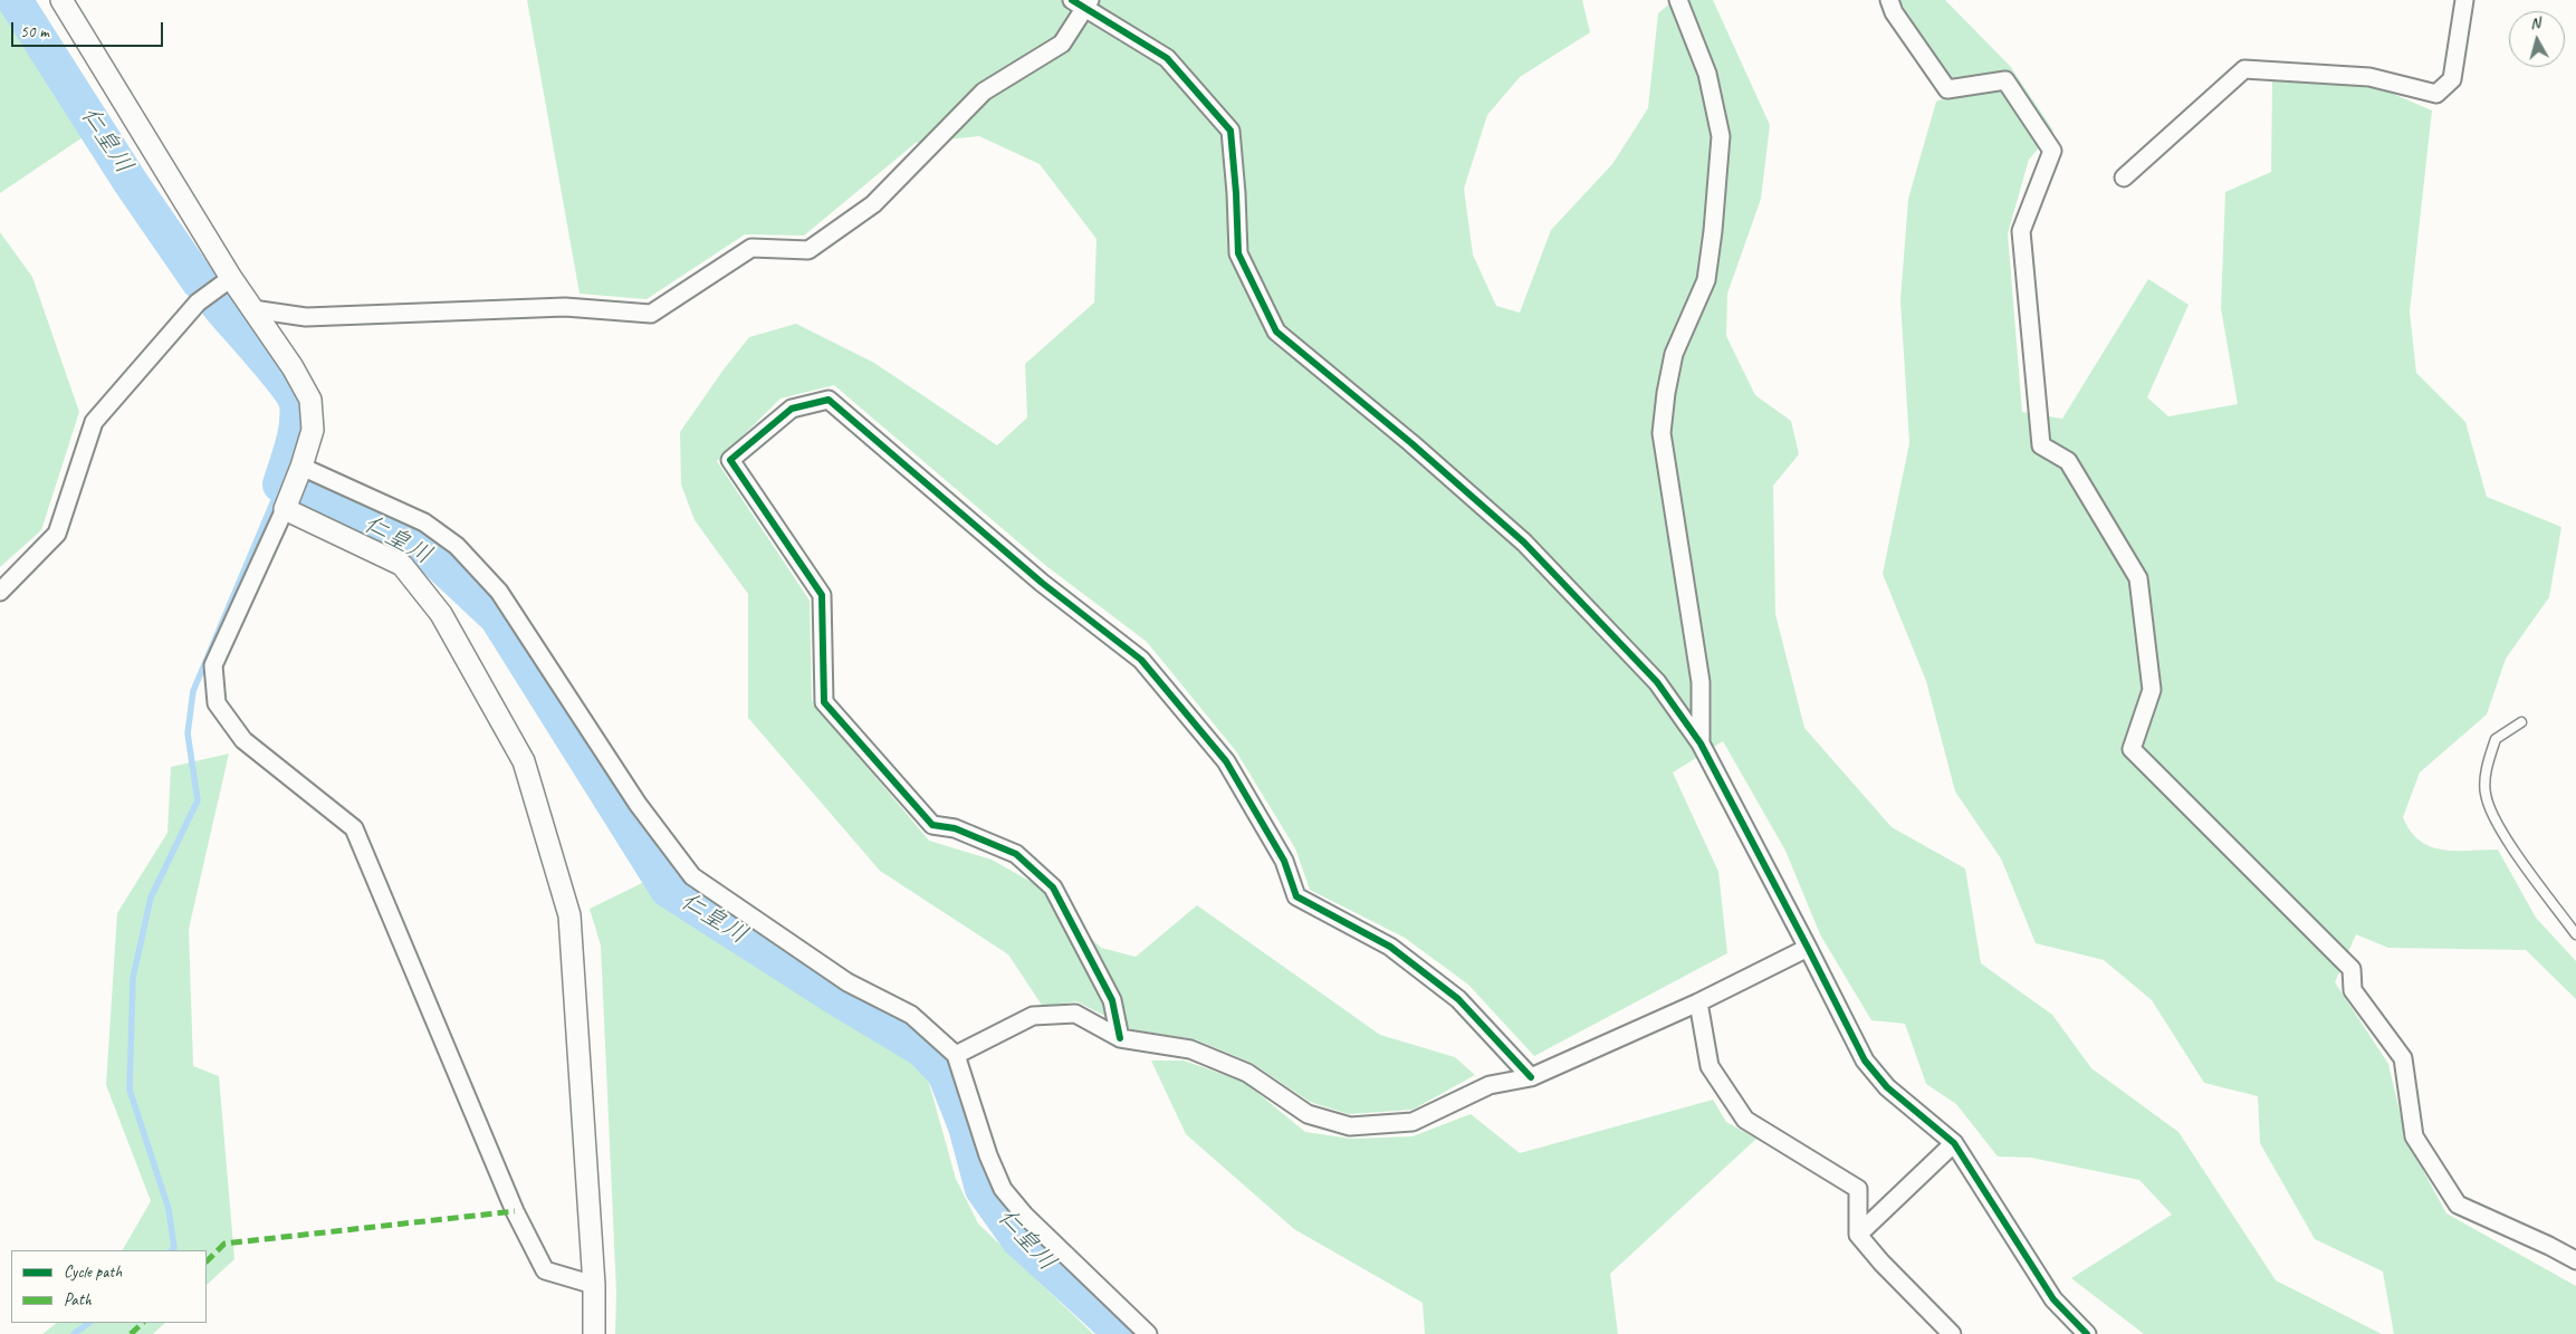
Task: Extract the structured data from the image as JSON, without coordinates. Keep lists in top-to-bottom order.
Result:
{
  "water": ["仁皇川"],
  "legend": ["Cycle path", "Path"],
  "scale_bar": "50 m",
  "north": "top"
}
